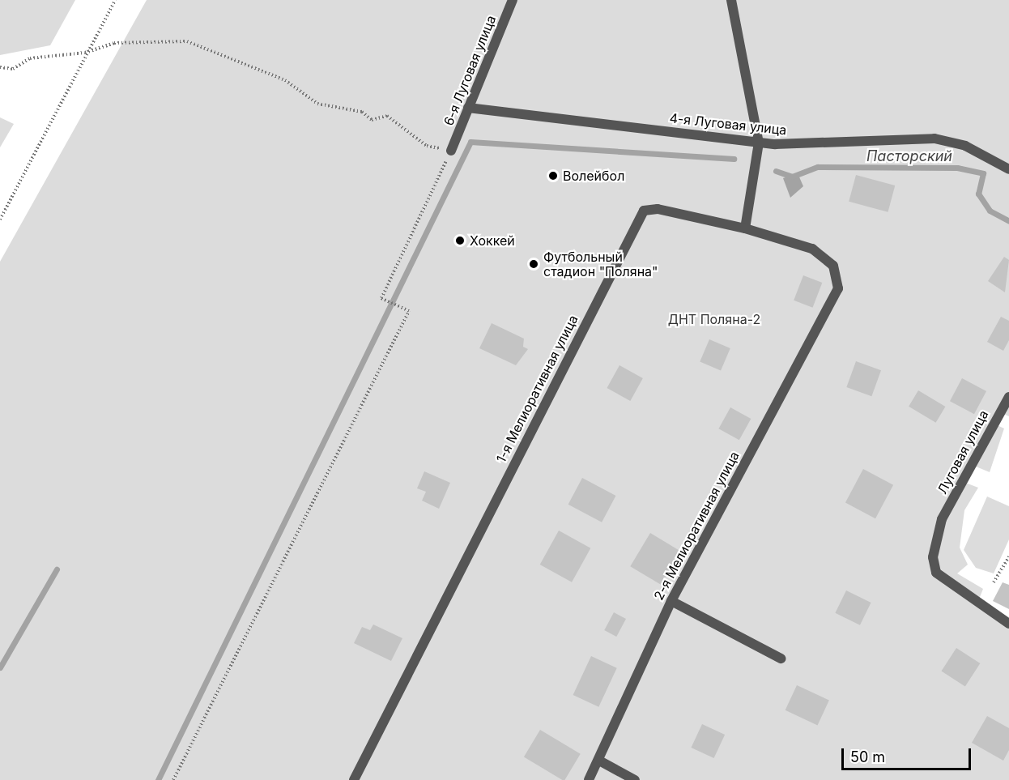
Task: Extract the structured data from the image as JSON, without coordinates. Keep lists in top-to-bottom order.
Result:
{
  "streets": {
    "street": [
      "6-я Луговая улица",
      "4-я Луговая улица",
      "1-я Мелиоративная улица",
      "Луговая улица",
      "2-я Мелиоративная улица"
    ]
  },
  "crossings": [
    ["6-я Луговая улица", "4-я Луговая улица"],
    ["1-я Мелиоративная улица", "2-я Мелиоративная улица"]
  ],
  "water": ["Пасторский"],
  "parks": ["ДНТ Поляна-2"],
  "places": ["Волейбол", "Хоккей", "Футбольный стадион \"Поляна\""],
  "scale_bar": "50 m"
}
